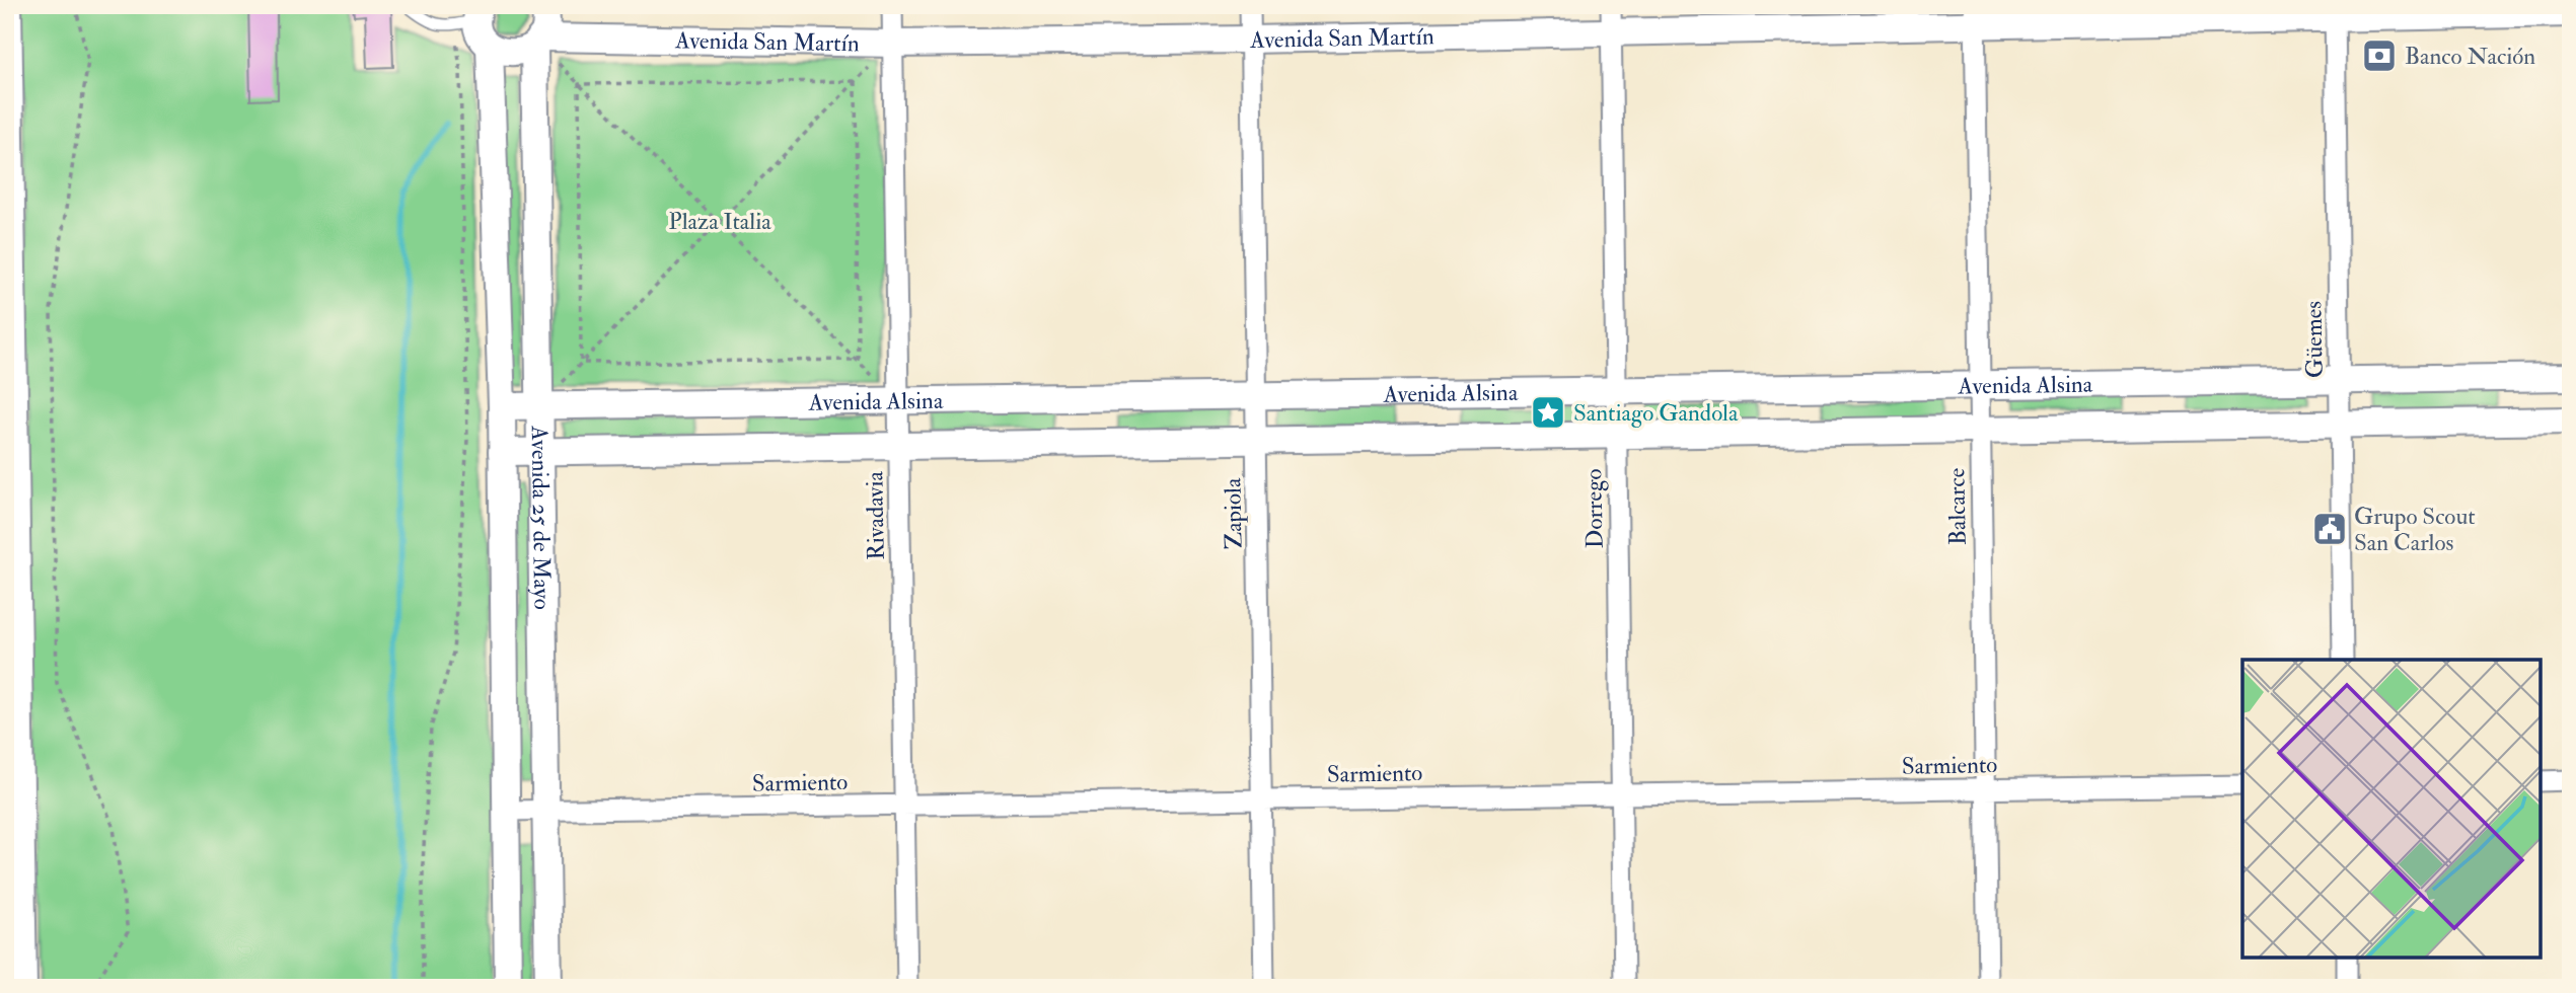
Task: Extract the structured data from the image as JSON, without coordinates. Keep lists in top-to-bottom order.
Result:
{
  "streets": {
    "street": [
      "Avenida San Martín",
      "Güemes",
      "Avenida Alsina",
      "Balcarce",
      "Dorrego",
      "Zapiola",
      "Rivadavia",
      "Avenida 25 de Mayo",
      "Sarmiento"
    ]
  },
  "crossings": [
    ["Avenida San Martín", "Güemes"],
    ["Avenida San Martín", "Balcarce"],
    ["Avenida San Martín", "Dorrego"],
    ["Avenida San Martín", "Zapiola"],
    ["Avenida San Martín", "Rivadavia"],
    ["Avenida San Martín", "Avenida 25 de Mayo"],
    ["Güemes", "Avenida Alsina"],
    ["Avenida Alsina", "Balcarce"],
    ["Avenida Alsina", "Dorrego"],
    ["Avenida Alsina", "Zapiola"],
    ["Avenida Alsina", "Rivadavia"],
    ["Avenida Alsina", "Avenida 25 de Mayo"],
    ["Balcarce", "Sarmiento"],
    ["Dorrego", "Sarmiento"],
    ["Zapiola", "Sarmiento"],
    ["Rivadavia", "Sarmiento"],
    ["Avenida 25 de Mayo", "Sarmiento"]
  ],
  "parks": ["Plaza Italia"],
  "places": {
    "bank": ["Banco Nación"],
    "place": ["Santiago Gandola"],
    "public building": ["Grupo Scout San Carlos"]
  }
}
